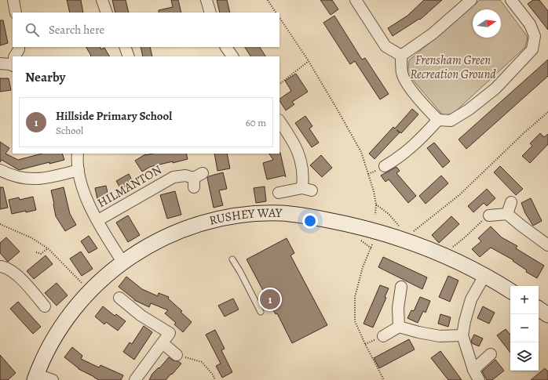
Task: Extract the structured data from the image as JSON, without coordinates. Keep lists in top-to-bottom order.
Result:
{
  "streets": {
    "street": ["HILMANTON", "RUSHEY WAY"]
  },
  "crossings": [
    ["HILMANTON", "RUSHEY WAY"]
  ],
  "parks": ["Frensham Green Recreation Ground"],
  "north": "right",
  "page": {
    "search": "Search here",
    "heading": "Nearby",
    "list": [
      {
        "mark": "1",
        "name": "Hillside Primary School",
        "note": "School",
        "value": "60 m"
      }
    ],
    "map_buttons": ["+", "−"],
    "pins": "1"
  }
}
